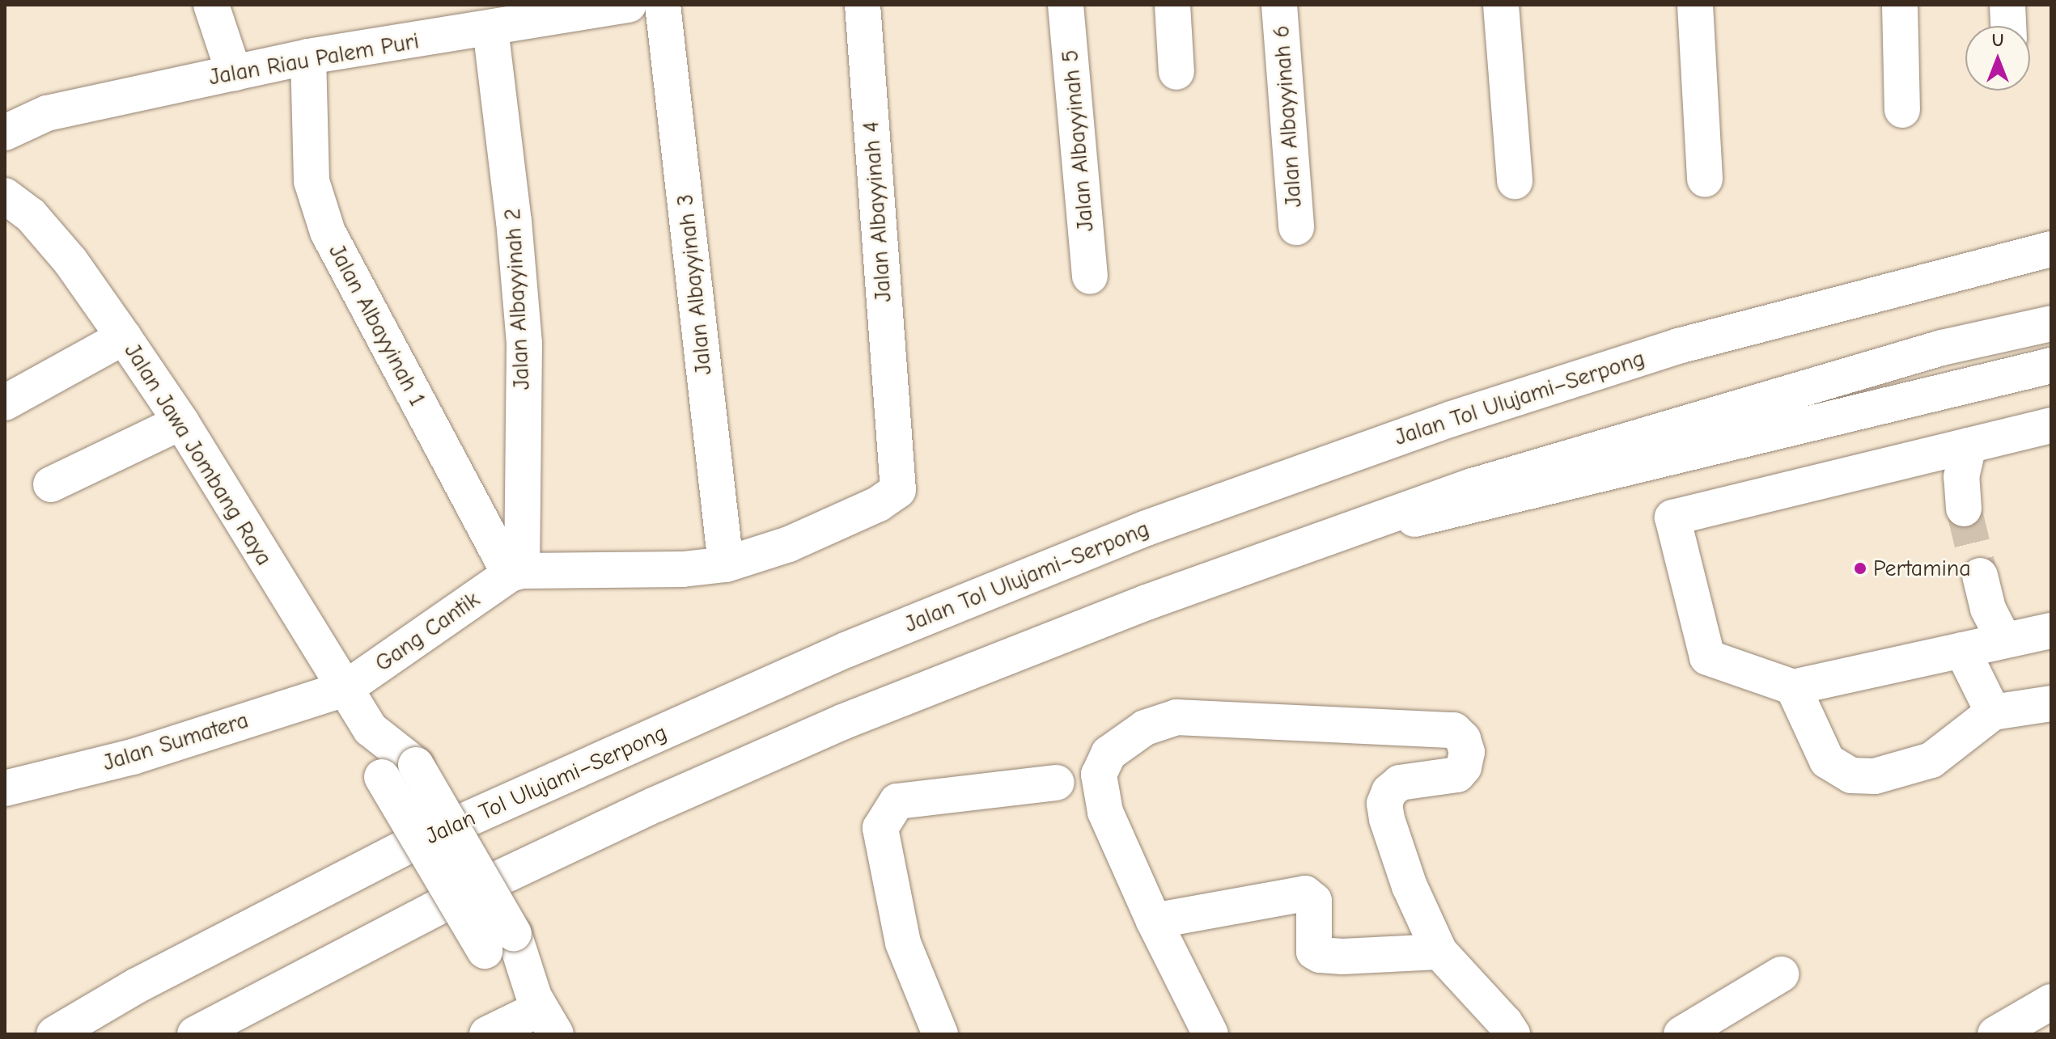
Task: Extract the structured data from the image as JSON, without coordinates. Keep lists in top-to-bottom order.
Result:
{
  "streets": {
    "main road": [
      "Jalan Riau Palem Puri",
      "Jalan Albayyinah 6",
      "Jalan Albayyinah 5",
      "Jalan Albayyinah 4",
      "Jalan Albayyinah 3",
      "Jalan Albayyinah 2",
      "Jalan Albayyinah 1",
      "Jalan Tol Ulujami–Serpong",
      "Jalan Jawa Jombang Raya",
      "Gang Cantik",
      "Jalan Sumatera"
    ]
  },
  "crossings": [
    ["Jalan Riau Palem Puri", "Jalan Albayyinah 2"],
    ["Jalan Riau Palem Puri", "Jalan Albayyinah 1"],
    ["Jalan Albayyinah 4", "Jalan Albayyinah 3"],
    ["Jalan Albayyinah 2", "Jalan Albayyinah 1"],
    ["Jalan Albayyinah 2", "Gang Cantik"],
    ["Jalan Albayyinah 1", "Gang Cantik"],
    ["Jalan Jawa Jombang Raya", "Gang Cantik"],
    ["Jalan Jawa Jombang Raya", "Jalan Sumatera"],
    ["Gang Cantik", "Jalan Sumatera"]
  ],
  "places": ["Pertamina"],
  "north": "top"
}
